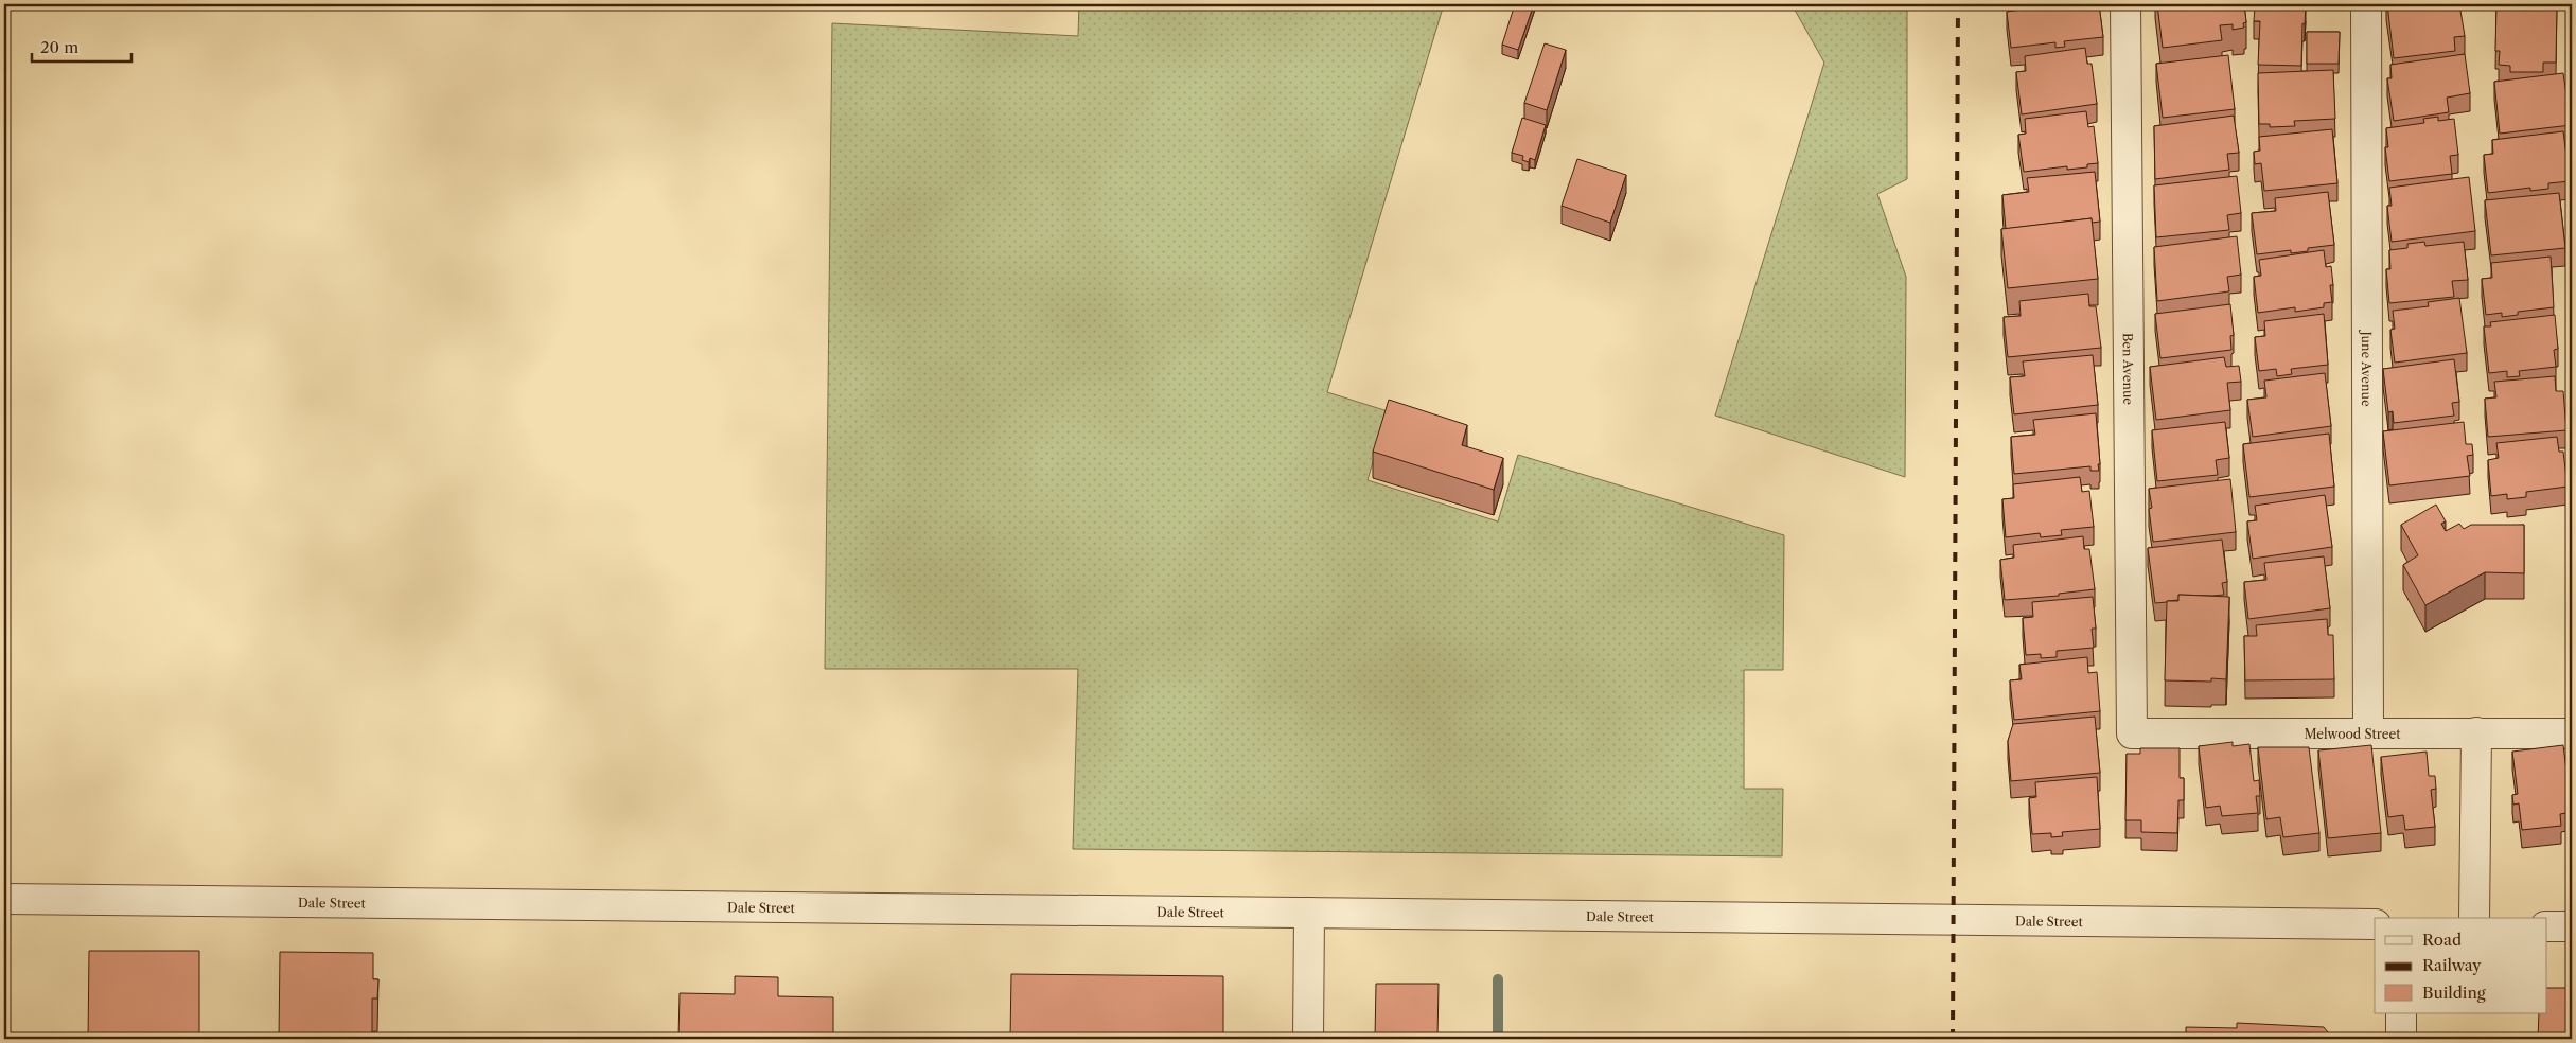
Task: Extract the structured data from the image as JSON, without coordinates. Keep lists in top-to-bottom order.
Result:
{
  "streets": {
    "street": [
      "June Avenue",
      "Ben Avenue",
      "Melwood Street",
      "Dale Street"
    ]
  },
  "crossings": [
    ["June Avenue", "Melwood Street"],
    ["Ben Avenue", "Melwood Street"]
  ],
  "legend": ["Road", "Railway", "Building"],
  "scale_bar": "20 m"
}
